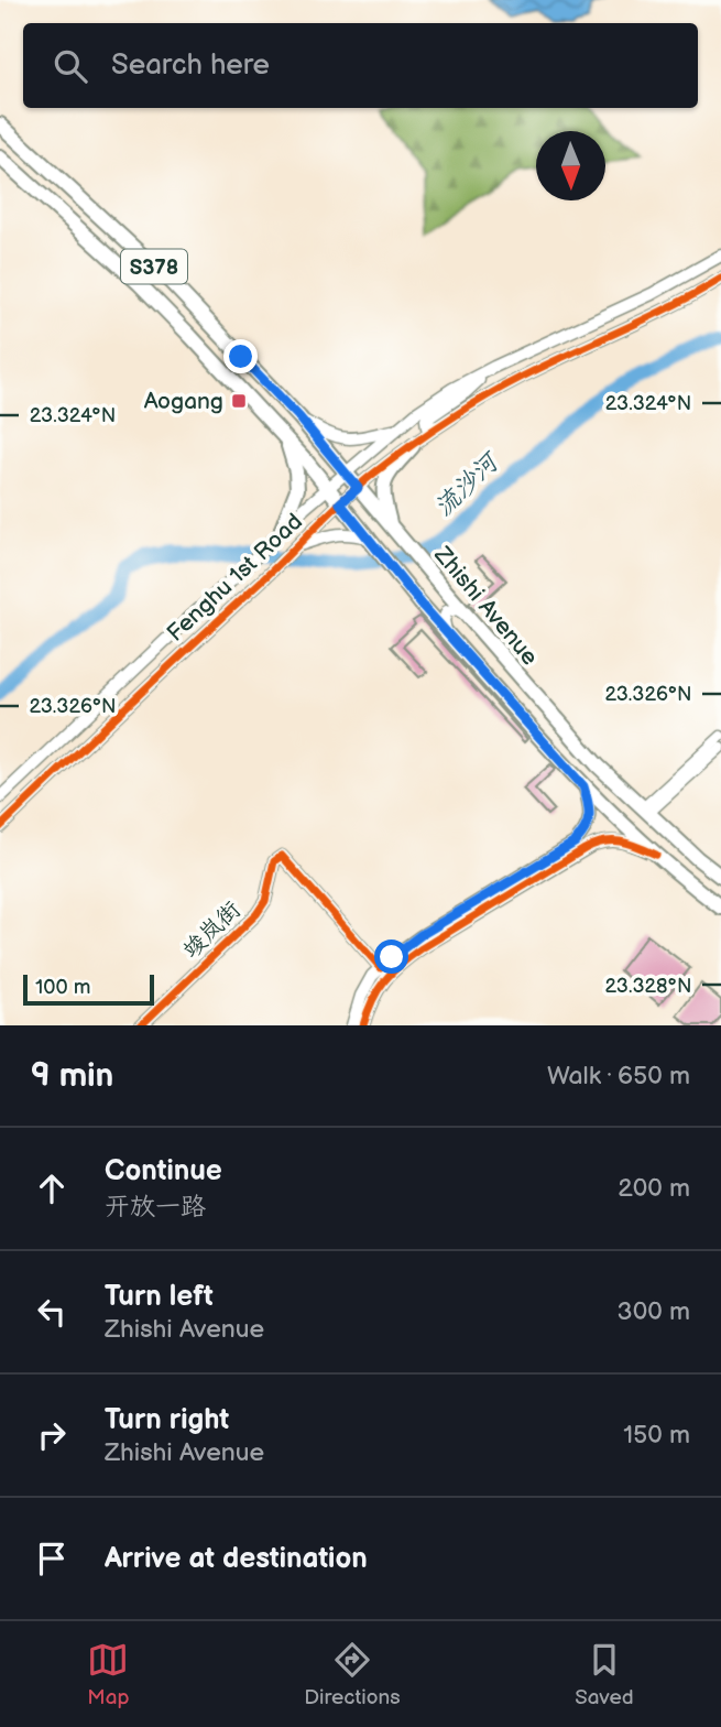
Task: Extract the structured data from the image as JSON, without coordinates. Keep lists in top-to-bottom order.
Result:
{
  "streets": {
    "main road": ["S378", "Zhishi Avenue"],
    "street": ["Fenghu 1st Road", "竣岚街"]
  },
  "crossings": [
    ["Fenghu 1st Road", "Zhishi Avenue"]
  ],
  "water": ["流沙河"],
  "places": {
    "transit": ["Aogang"]
  },
  "scale_bar": "100 m",
  "north": "bottom",
  "page": {
    "search": "Search here",
    "scale": "100 m",
    "heading": ["9 min", "Walk · 650 m"],
    "list": [
      ["Continue", "开放一路", "200 m"],
      ["Turn left", "Zhishi Avenue", "300 m"],
      ["Turn right", "Zhishi Avenue", "150 m"],
      "Arrive at destination"
    ],
    "nav": ["Map", "Directions", "Saved"]
  },
  "coordinates": ["23.324°N", "23.326°N", "23.328°N"]
}
